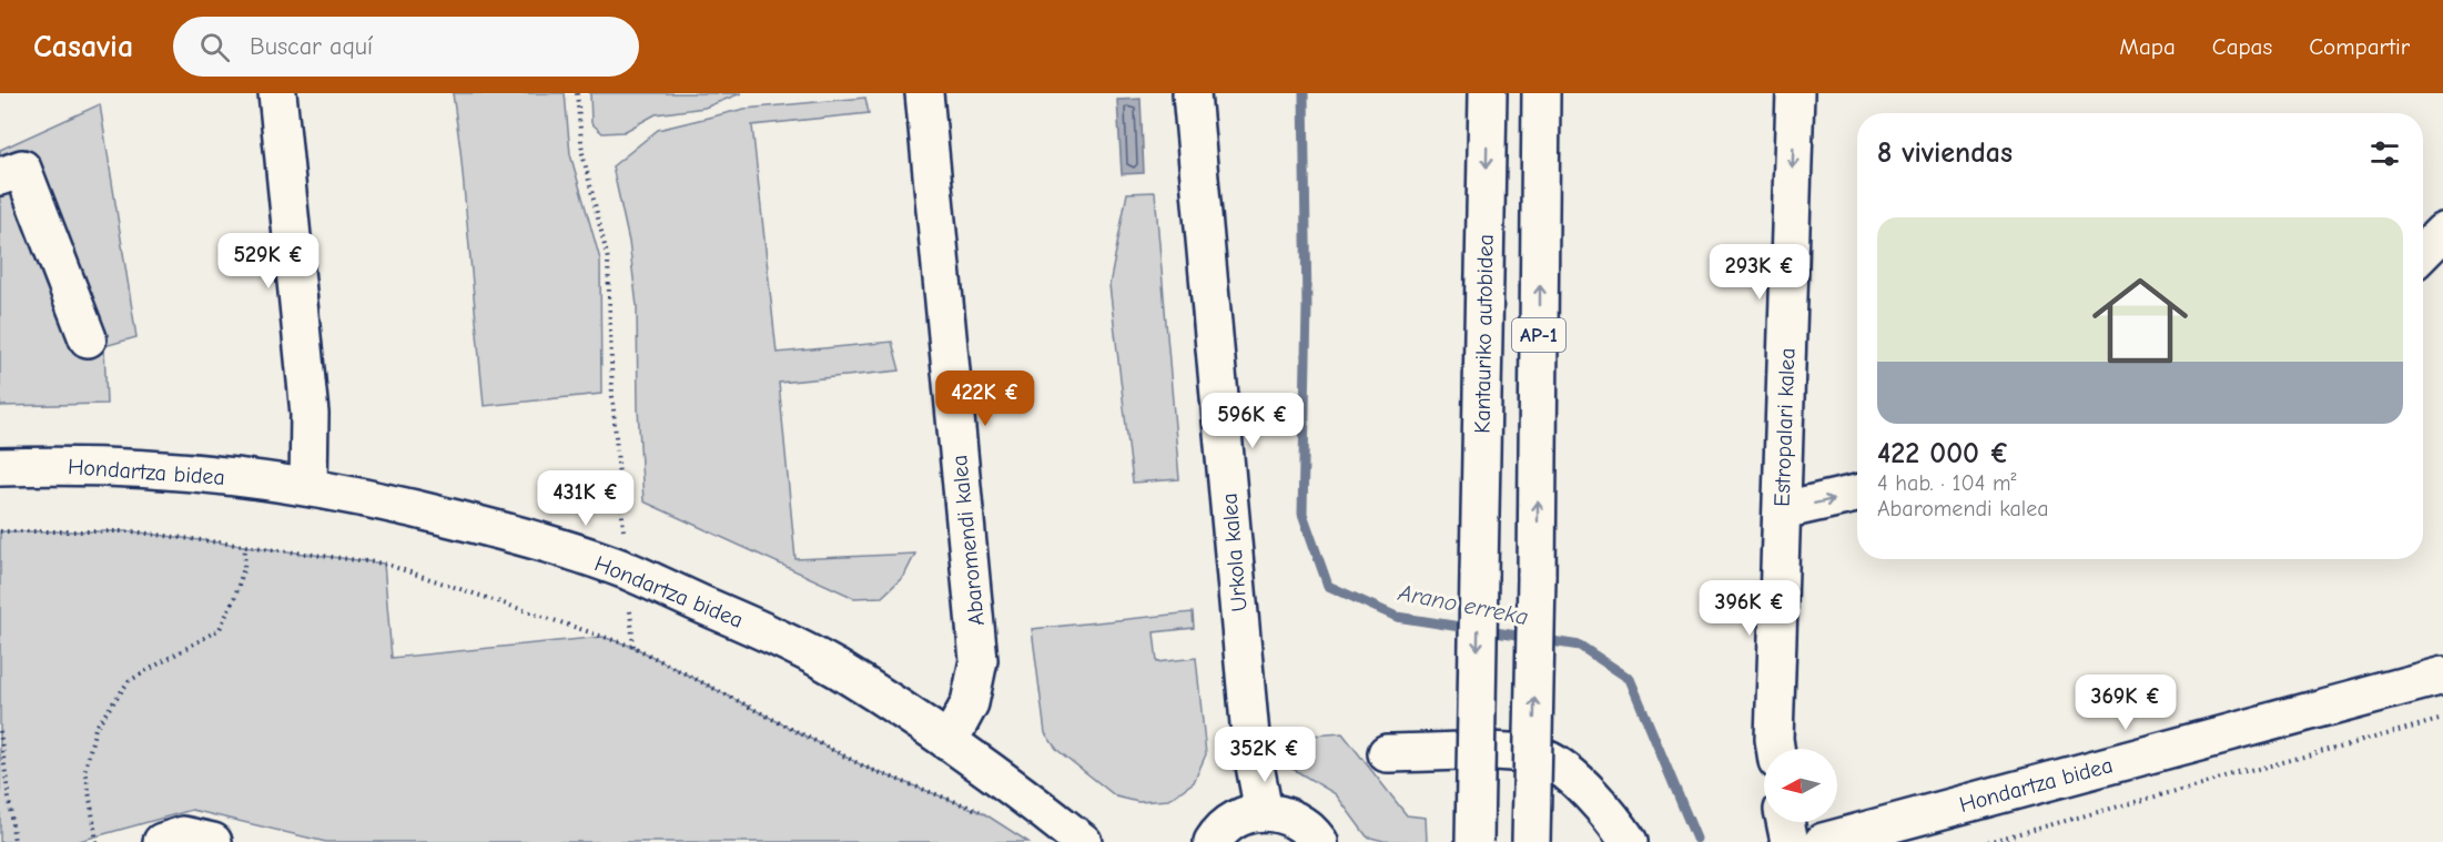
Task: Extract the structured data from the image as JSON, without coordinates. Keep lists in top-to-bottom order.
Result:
{
  "streets": {
    "main road": [
      "Kantauriko autobidea",
      "AP-1",
      "Estropalari kalea",
      "Hondartza bidea",
      "Abaromendi kalea",
      "Urkola kalea"
    ]
  },
  "crossings": [
    ["Hondartza bidea", "Abaromendi kalea"]
  ],
  "water": ["Arano erreka"],
  "north": "left",
  "page": {
    "header": "Casavia",
    "search": "Buscar aquí",
    "nav": ["Mapa", "Capas", "Compartir"],
    "heading": "8 viviendas",
    "list": [
      {
        "name": "422 000 €",
        "note": "4 hab. · 104 m² · Abaromendi kalea"
      }
    ],
    "price": [
      "529K €",
      "293K €",
      "422K €",
      "596K €",
      "431K €",
      "396K €",
      "369K €",
      "352K €"
    ]
  }
}
